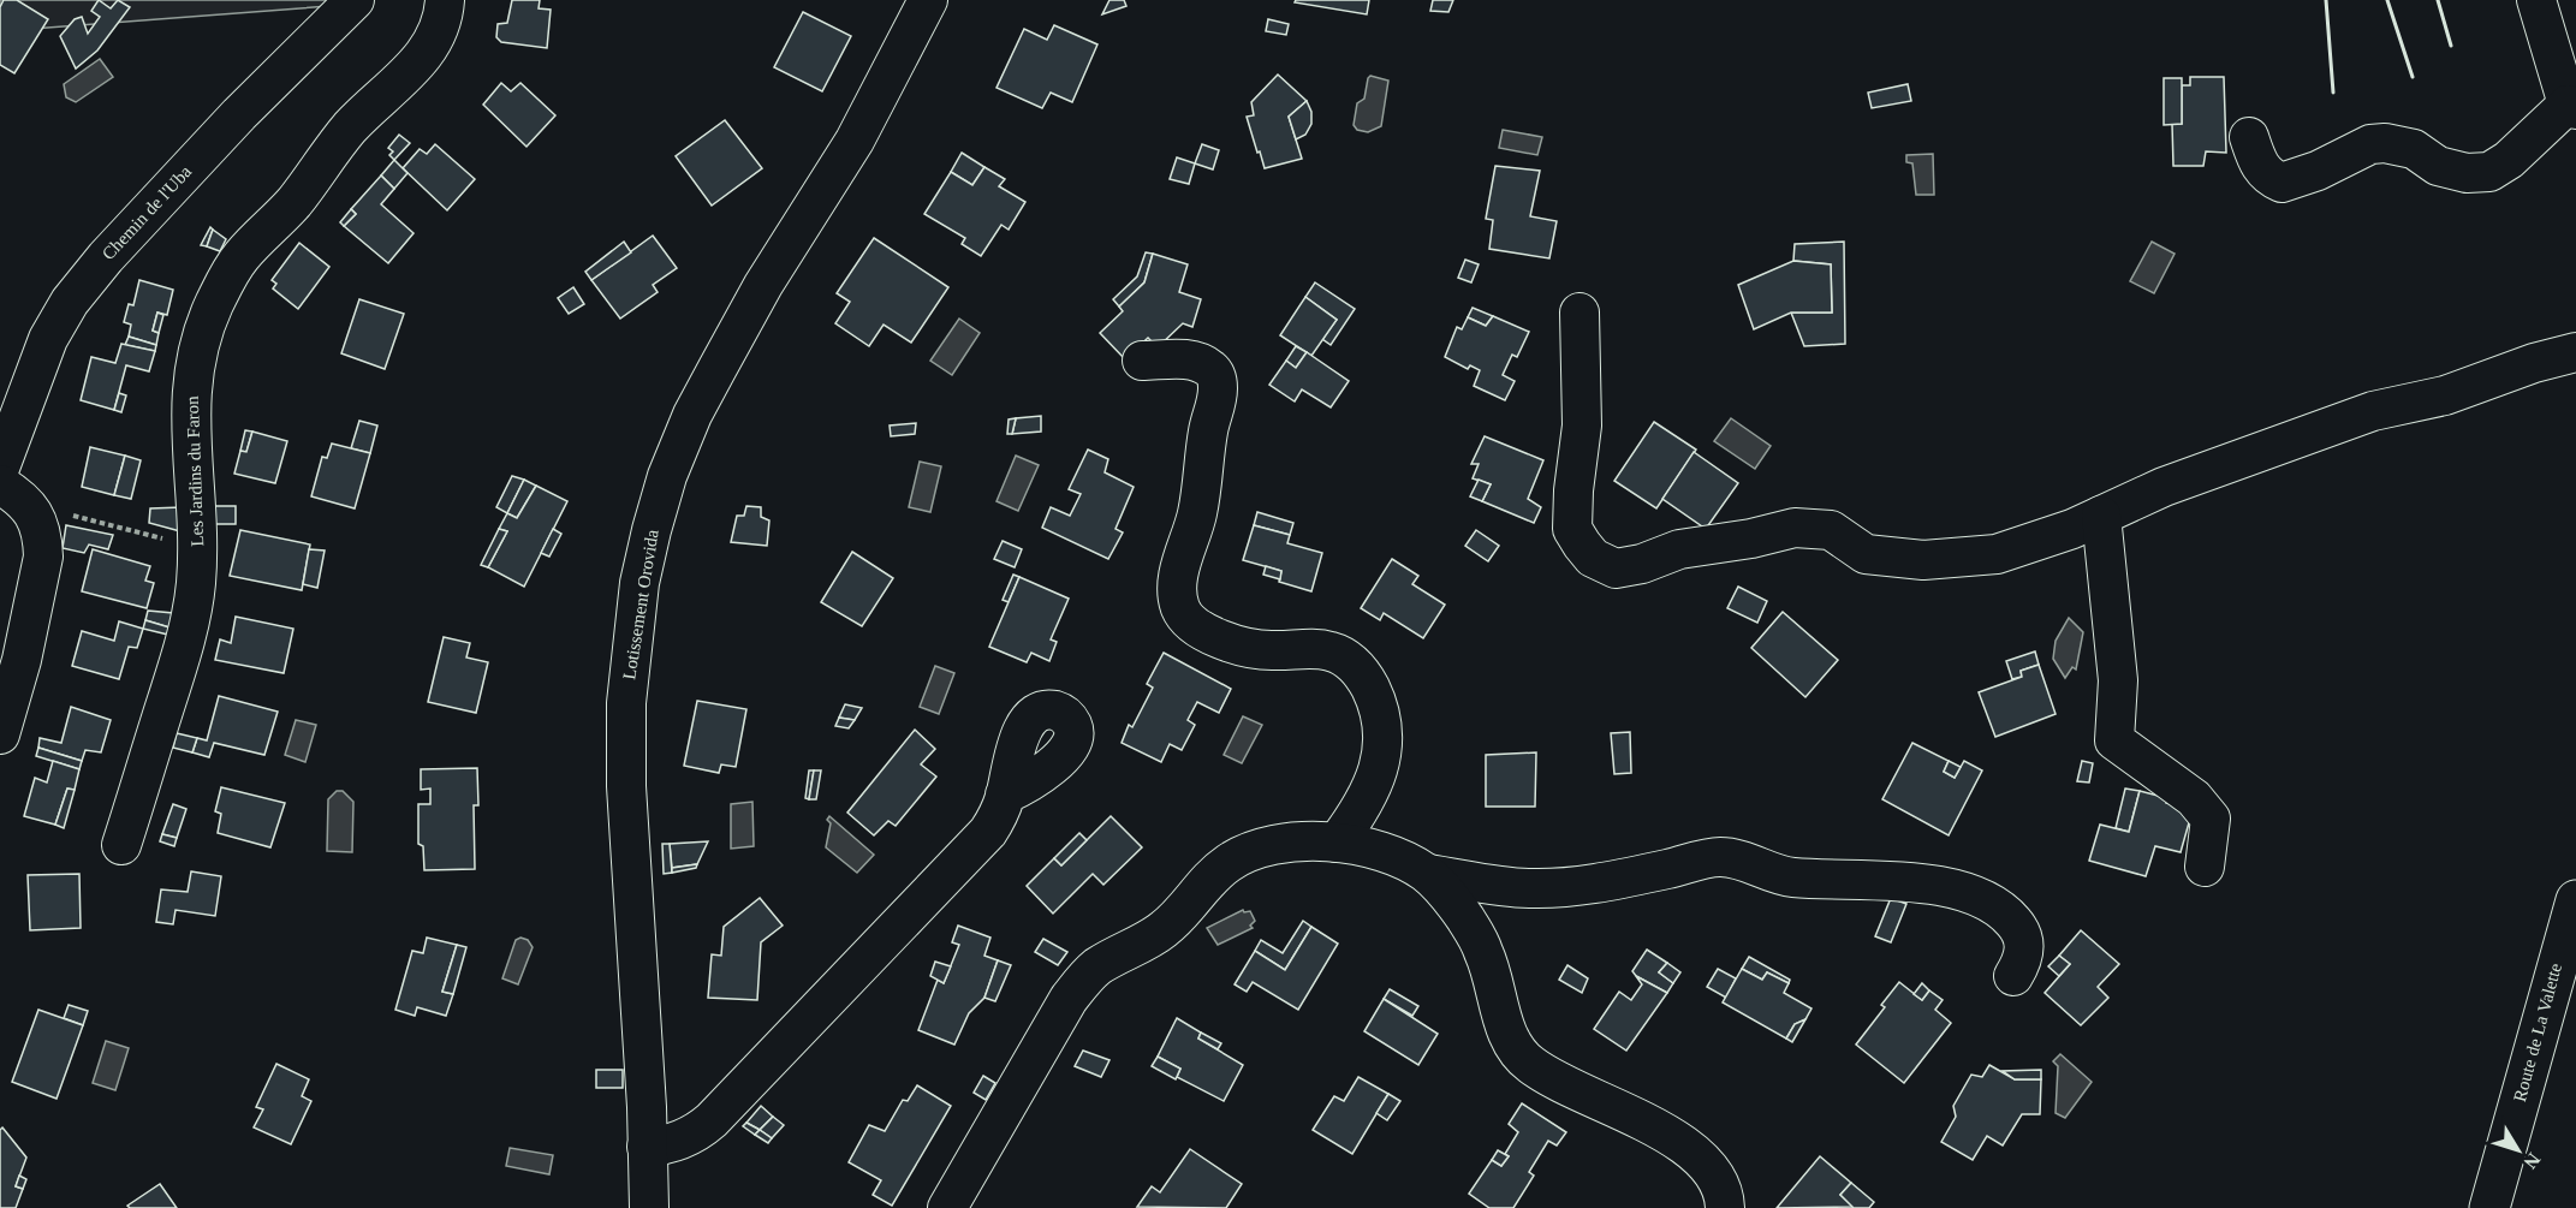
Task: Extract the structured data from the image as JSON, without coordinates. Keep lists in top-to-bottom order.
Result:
{
  "streets": {
    "main road": ["Route de La Valette"],
    "street": ["Chemin de l'Uba", "Les Jardins du Faron", "Lotissement Orovida"]
  },
  "north": "bottom right"
}
